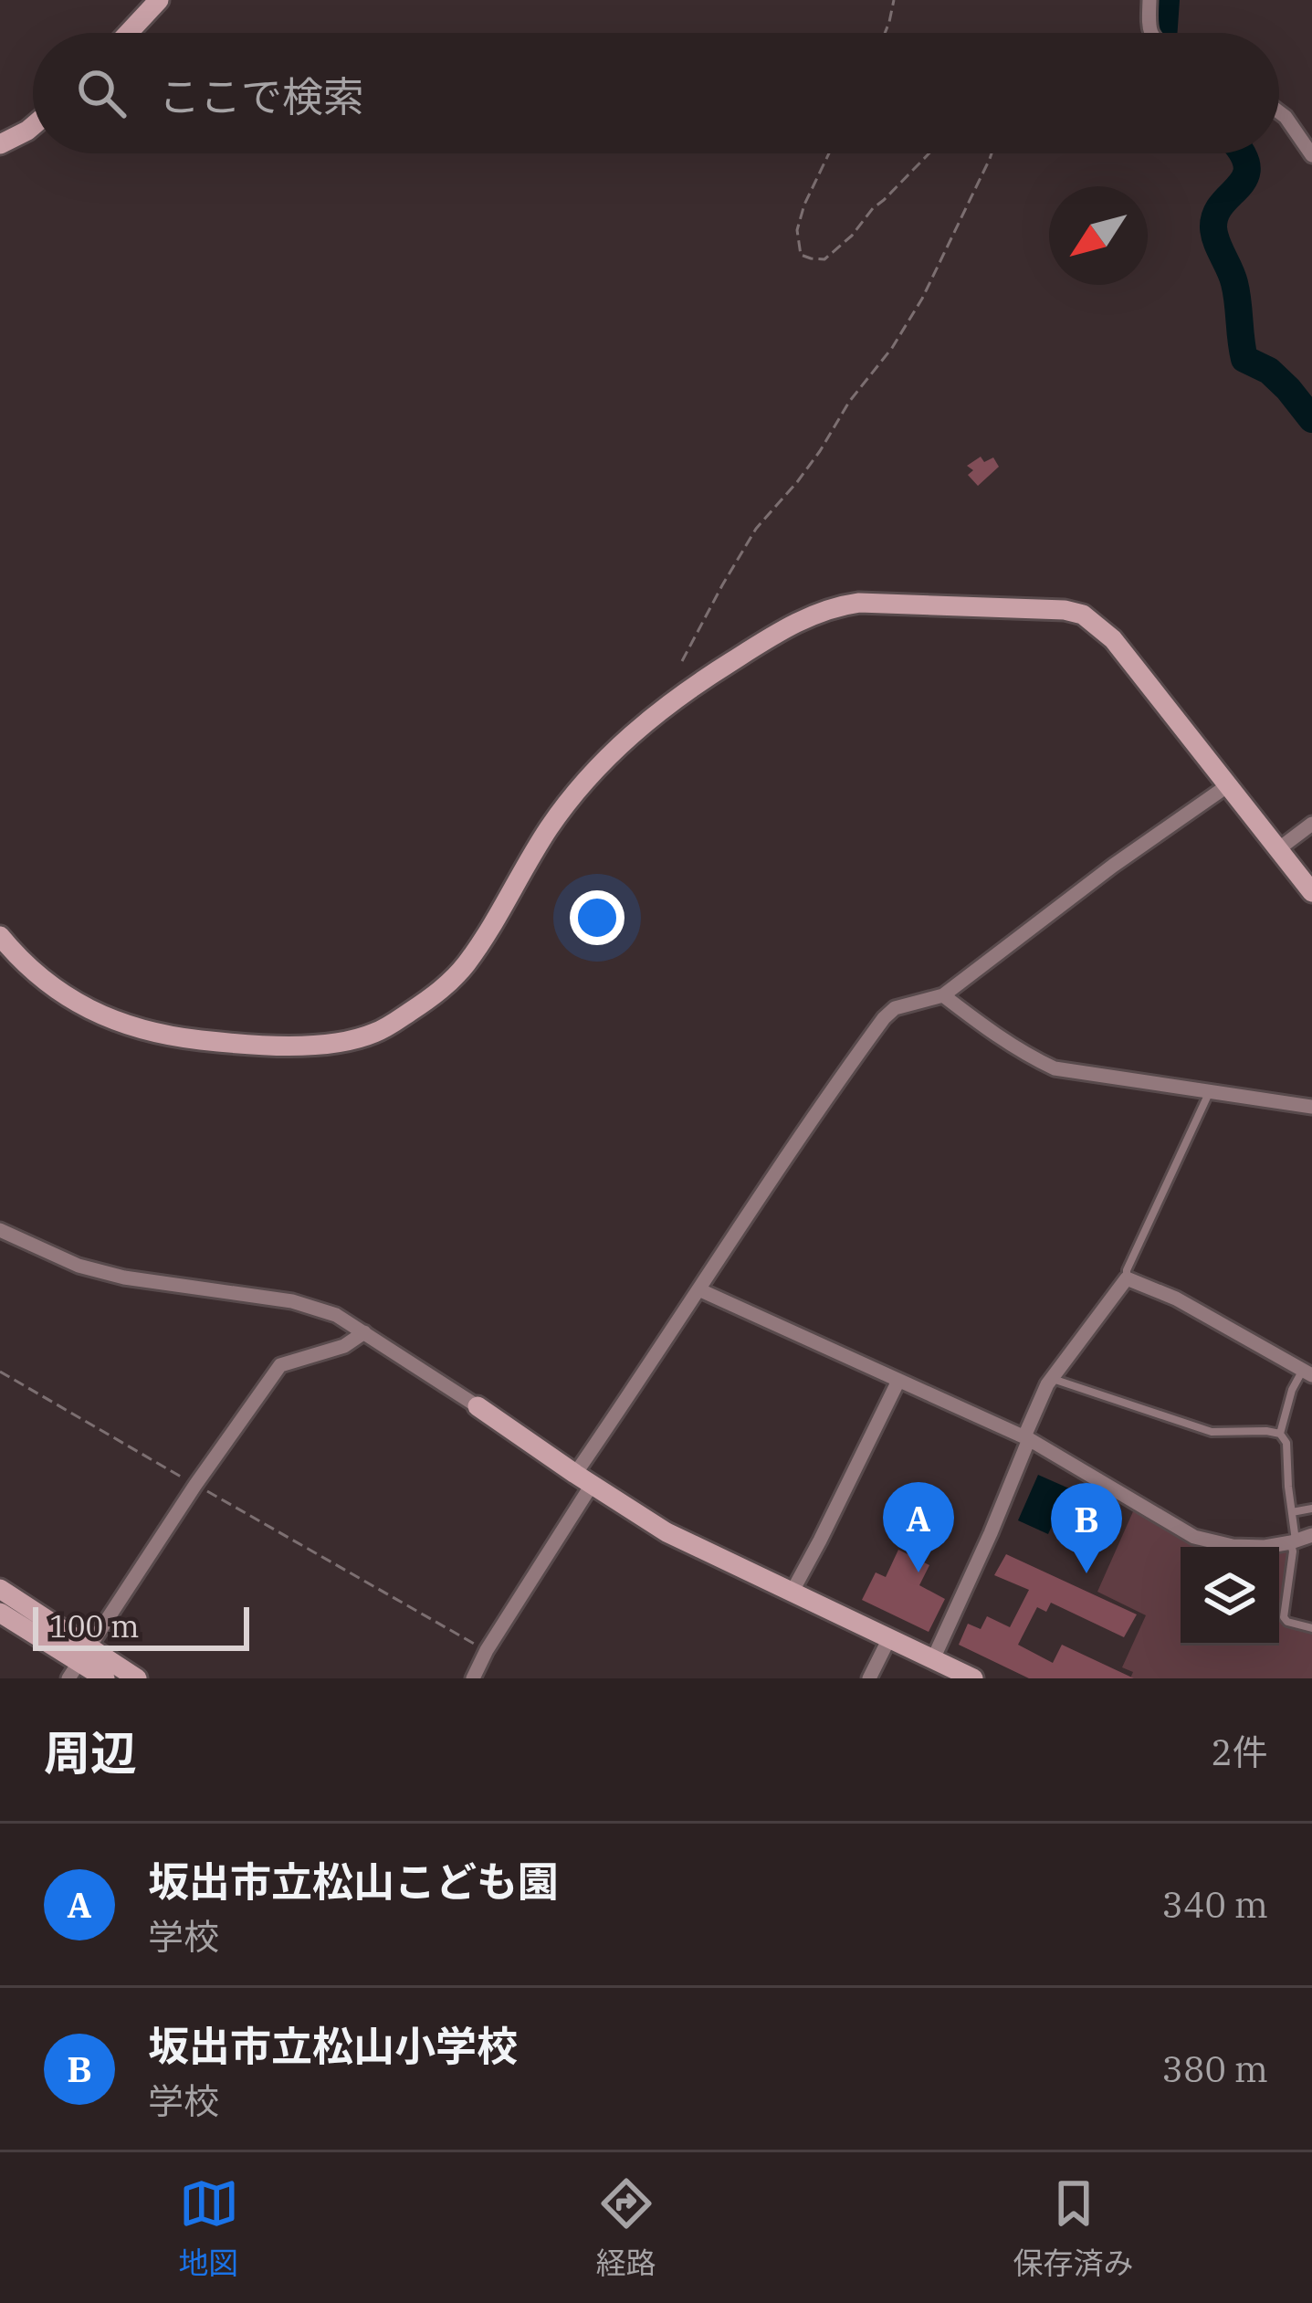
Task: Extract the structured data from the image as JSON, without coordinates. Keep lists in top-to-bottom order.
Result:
{
  "scale_bar": "100 m",
  "north": "bottom left",
  "page": {
    "search": "ここで検索",
    "pins": ["A", "B"],
    "scale": "100 m",
    "heading": ["周辺", "2件"],
    "list": [
      {
        "mark": "A",
        "name": "坂出市立松山こども園",
        "note": "学校",
        "value": "340 m"
      },
      {
        "mark": "B",
        "name": "坂出市立松山小学校",
        "note": "学校",
        "value": "380 m"
      }
    ],
    "nav": ["地図", "経路", "保存済み"]
  }
}
